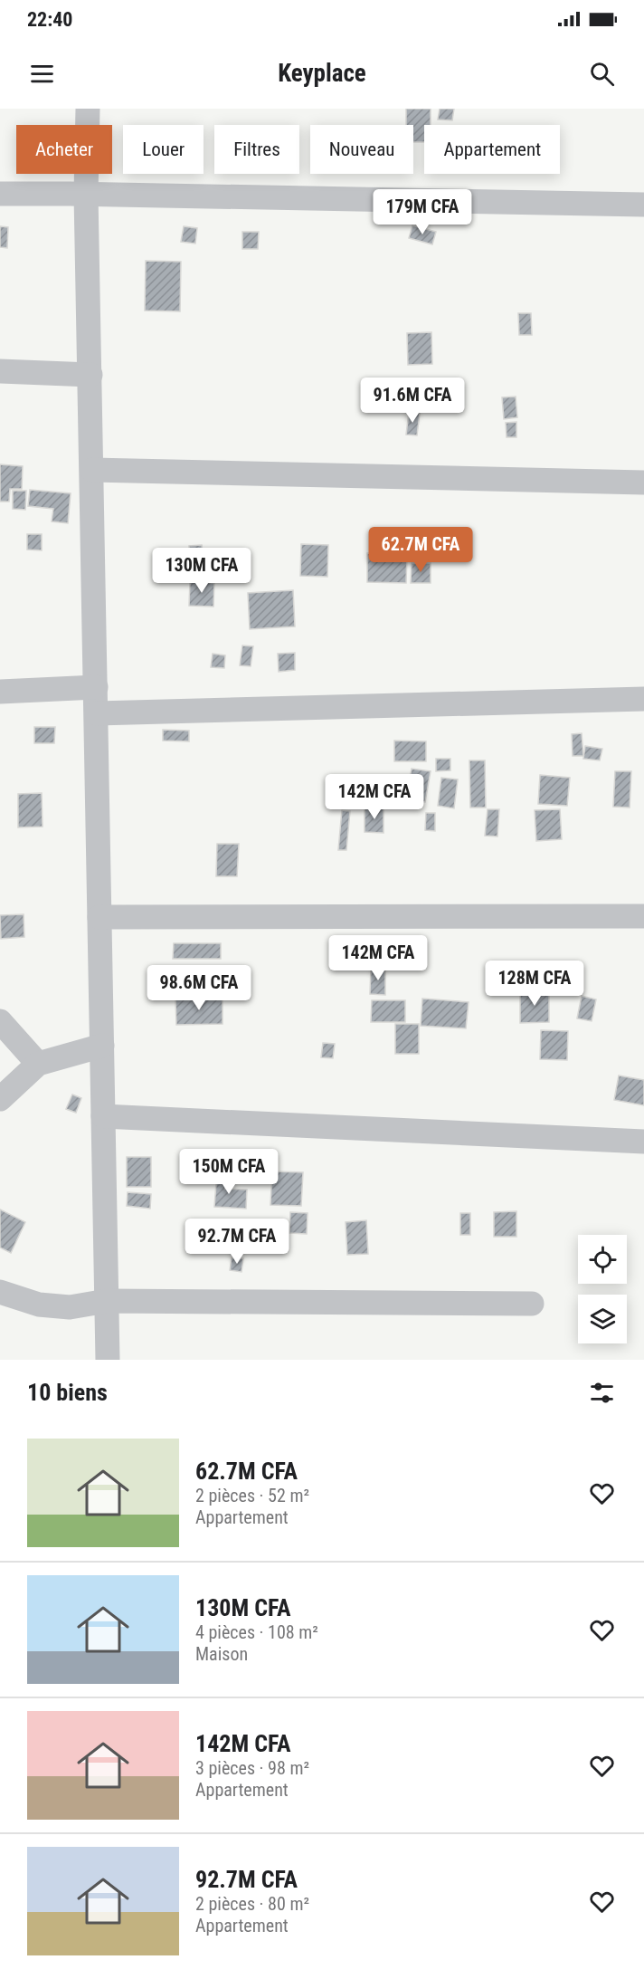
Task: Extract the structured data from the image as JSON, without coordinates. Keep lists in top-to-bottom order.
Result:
{
  "page": {
    "status": "22:40",
    "header": "Keyplace",
    "chip": [
      "Acheter",
      "Louer",
      "Filtres",
      "Nouveau",
      "Appartement"
    ],
    "price": [
      "179M CFA",
      "91.6M CFA",
      "62.7M CFA",
      "130M CFA",
      "142M CFA",
      "142M CFA",
      "128M CFA",
      "98.6M CFA",
      "150M CFA",
      "92.7M CFA"
    ],
    "heading": "10 biens",
    "list": [
      {
        "name": "62.7M CFA",
        "note": "2 pièces · 52 m² · Appartement"
      },
      {
        "name": "130M CFA",
        "note": "4 pièces · 108 m² · Maison"
      },
      {
        "name": "142M CFA",
        "note": "3 pièces · 98 m² · Appartement"
      },
      {
        "name": "92.7M CFA",
        "note": "2 pièces · 80 m² · Appartement"
      }
    ]
  }
}
